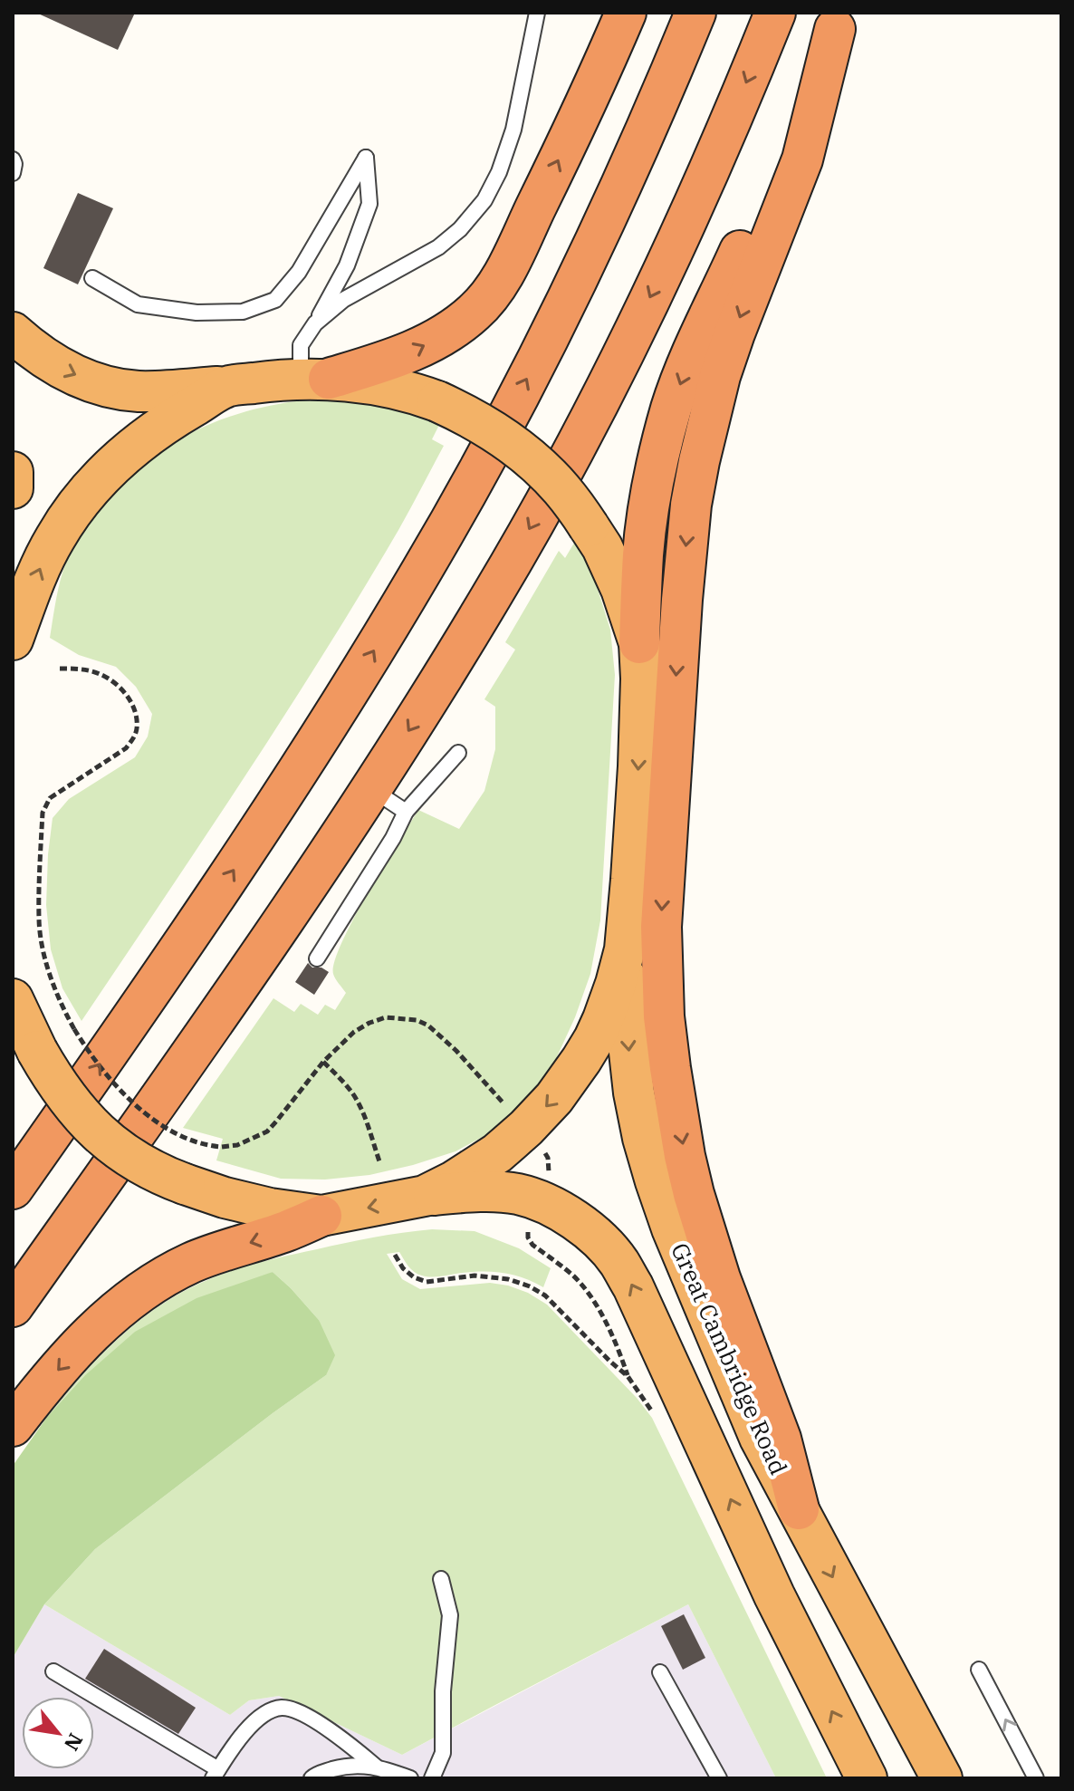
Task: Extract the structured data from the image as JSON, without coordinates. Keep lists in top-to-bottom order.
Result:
{
  "streets": {
    "highway": ["Great Cambridge Road"]
  },
  "one_way": ["Great Cambridge Road"],
  "north": "bottom right"
}
